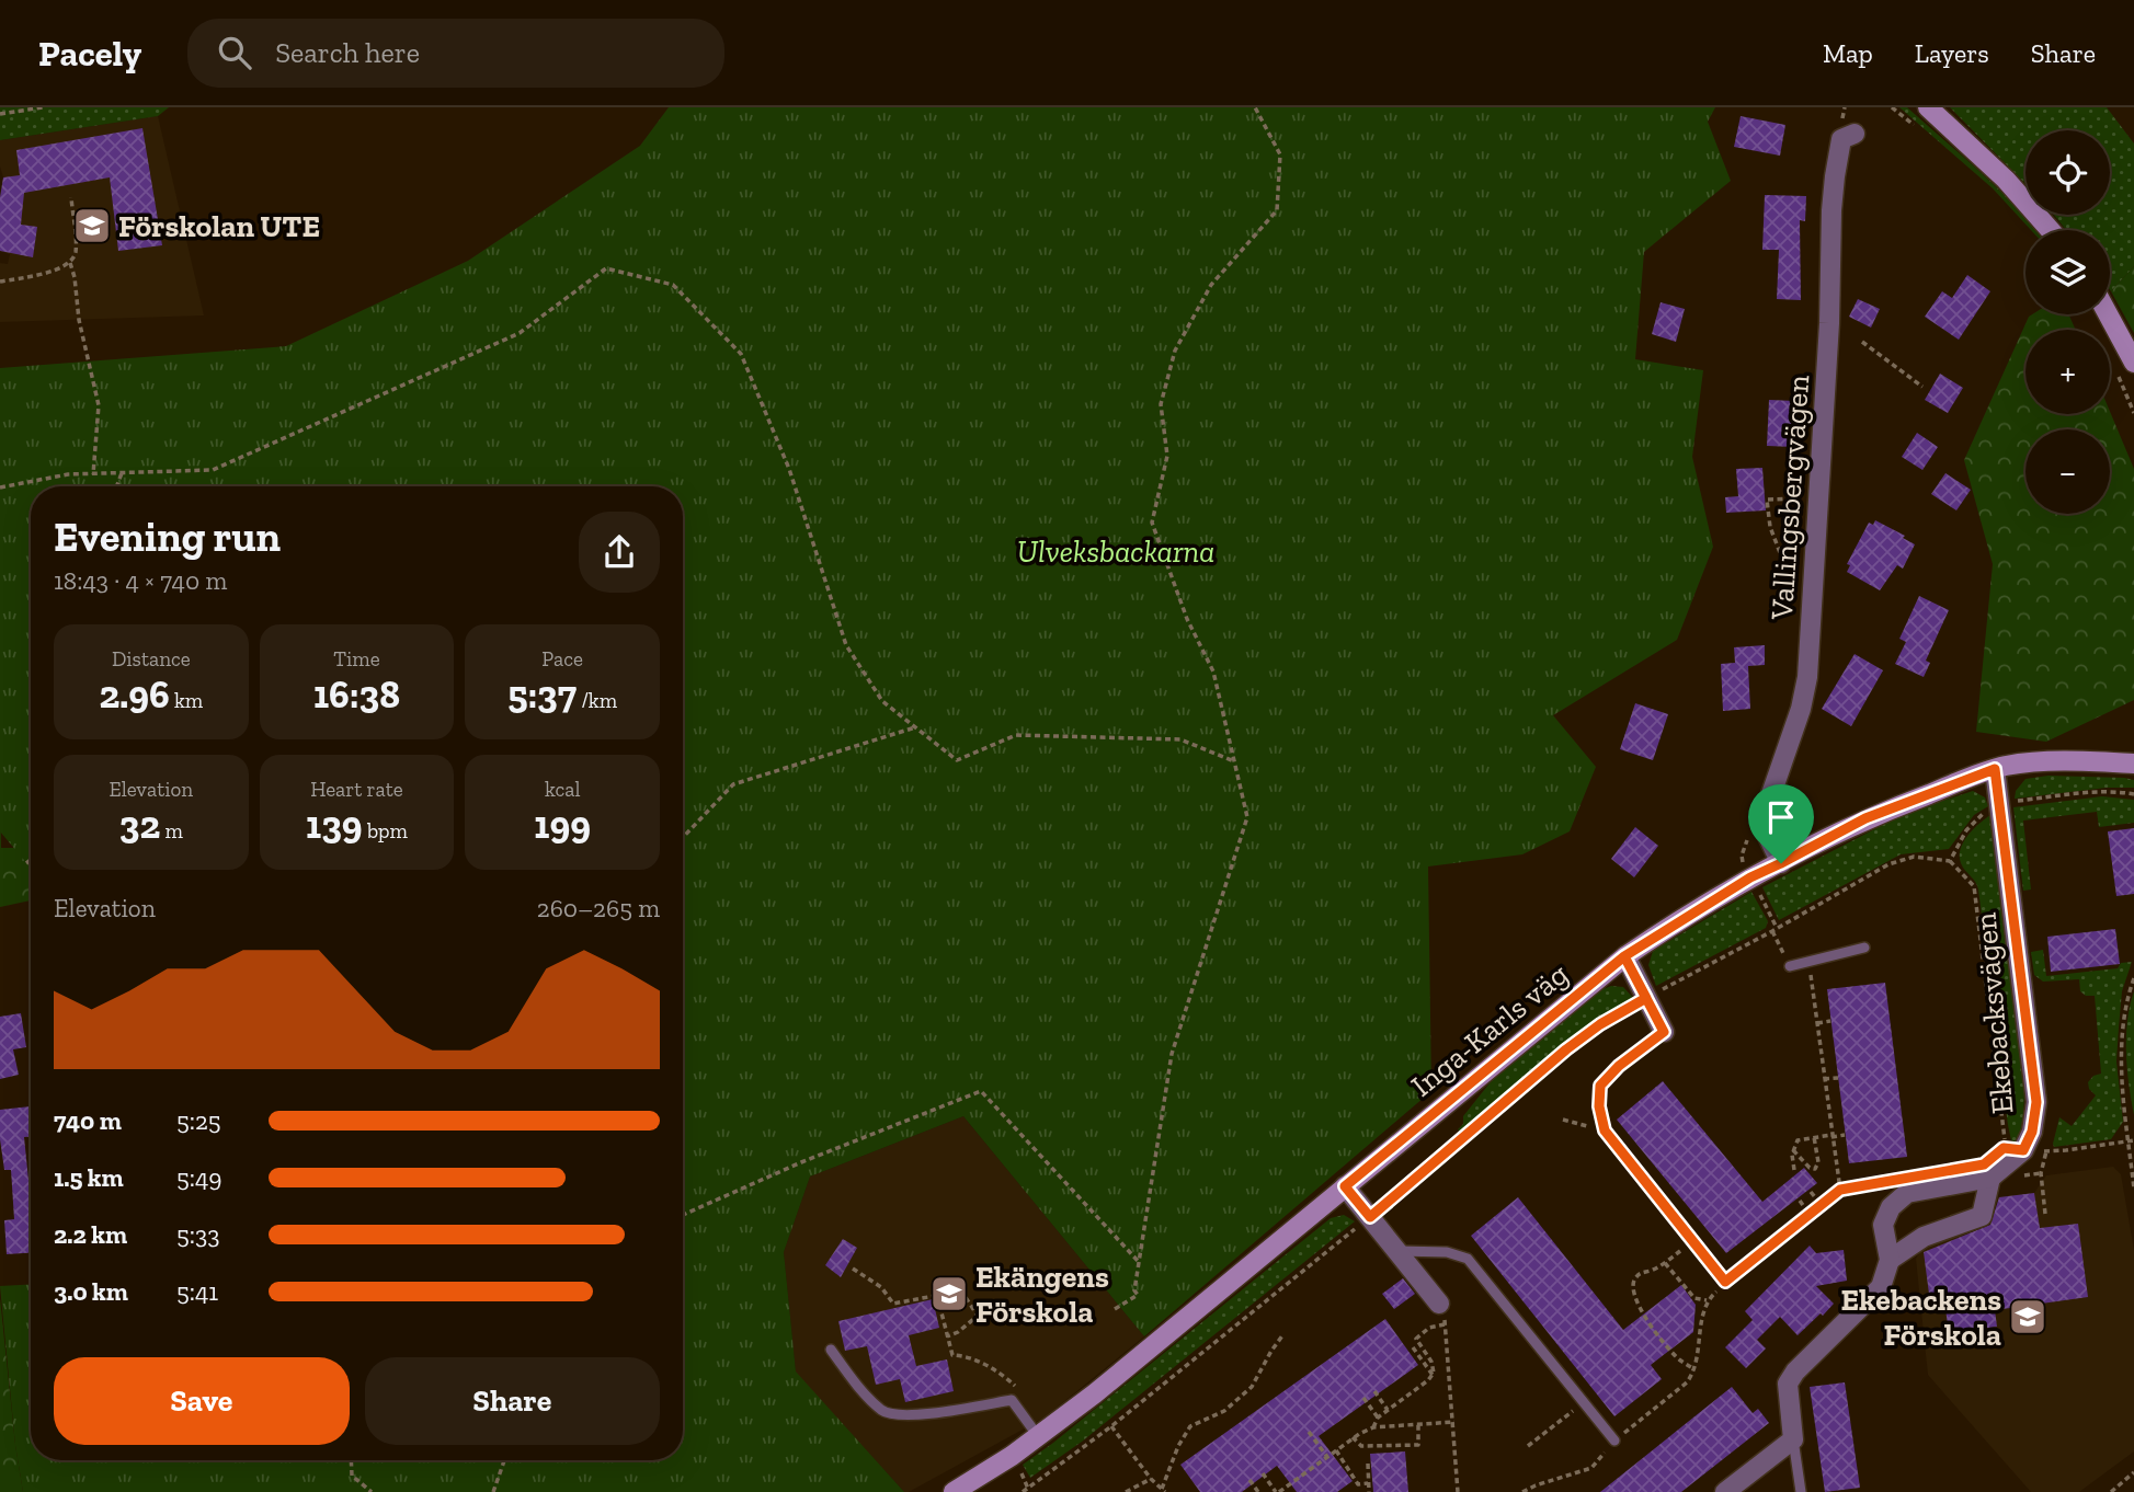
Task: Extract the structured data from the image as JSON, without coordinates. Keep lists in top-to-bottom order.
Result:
{
  "streets": {
    "street": ["Vallingsbergvägen", "Ekebacksvägen", "Inga-Karls väg"]
  },
  "crossings": [
    ["Vallingsbergvägen", "Inga-Karls väg"],
    ["Ekebacksvägen", "Inga-Karls väg"]
  ],
  "parks": ["Ulveksbackarna"],
  "places": {
    "school or university": ["Förskolan UTE", "Ekängens Förskola", "Ekebackens Förskola"]
  },
  "page": {
    "header": "Pacely",
    "search": "Search here",
    "nav": ["Map", "Layers", "Share"],
    "map_buttons": ["+", "−"],
    "heading": ["Evening run", "18:43 · 4 × 740 m"],
    "stats": [
      ["Distance", "2.96 km"],
      ["Time", "16:38"],
      ["Pace", "5:37 /km"],
      ["Elevation", "32 m"],
      ["Heart rate", "139 bpm"],
      ["kcal", "199"]
    ],
    "chart": ["Elevation", "260–265 m"],
    "list": [
      {
        "name": "740 m",
        "note": "5:25"
      },
      {
        "name": "1.5 km",
        "note": "5:49"
      },
      {
        "name": "2.2 km",
        "note": "5:33"
      },
      {
        "name": "3.0 km",
        "note": "5:41"
      }
    ],
    "buttons": ["Save", "Share"]
  }
}
